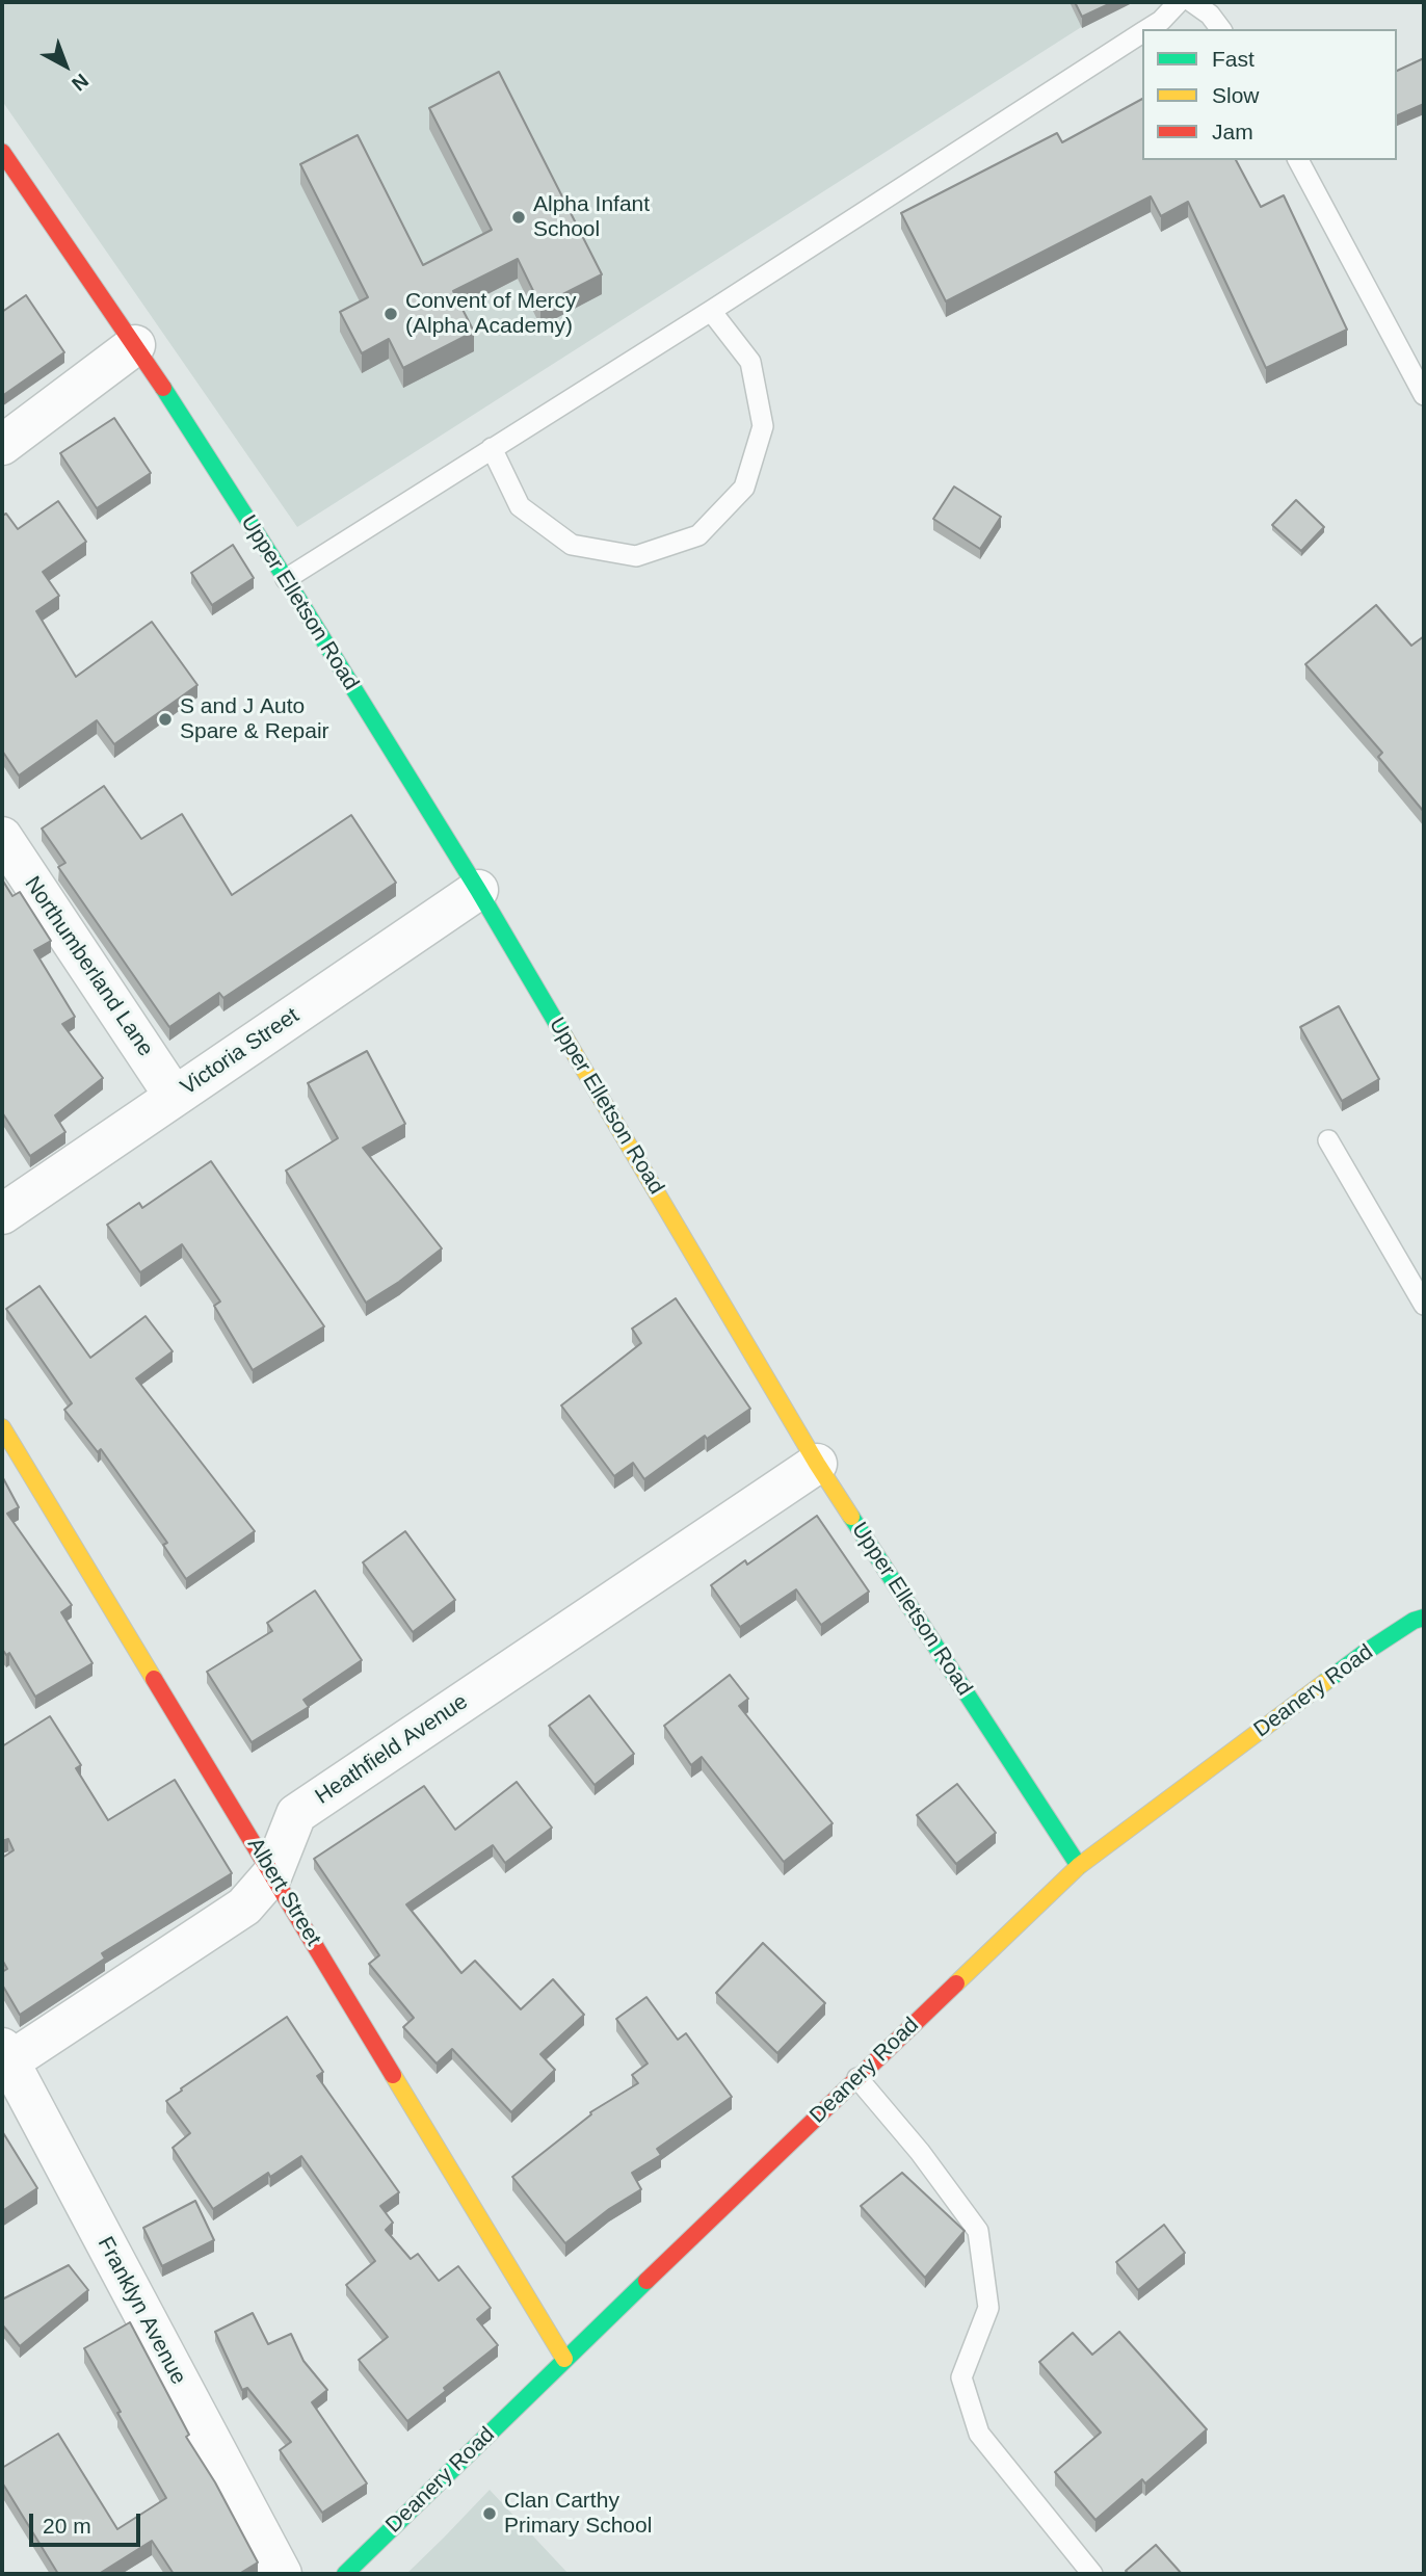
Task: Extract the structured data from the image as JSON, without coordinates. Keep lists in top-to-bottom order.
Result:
{
  "streets": {
    "street": [
      "Upper Elletson Road",
      "Northumberland Lane",
      "Victoria Street",
      "Deanery Road",
      "Heathfield Avenue",
      "Albert Street",
      "Franklyn Avenue"
    ]
  },
  "crossings": [
    ["Upper Elletson Road", "Victoria Street"],
    ["Upper Elletson Road", "Deanery Road"],
    ["Upper Elletson Road", "Heathfield Avenue"],
    ["Northumberland Lane", "Victoria Street"],
    ["Deanery Road", "Albert Street"],
    ["Heathfield Avenue", "Albert Street"],
    ["Heathfield Avenue", "Franklyn Avenue"]
  ],
  "places": [
    "Alpha Infant School",
    "Convent of Mercy (Alpha Academy)",
    "S and J Auto Spare & Repair",
    "Clan Carthy Primary School"
  ],
  "legend": ["Fast", "Slow", "Jam"],
  "scale_bar": "20 m",
  "north": "bottom right"
}
